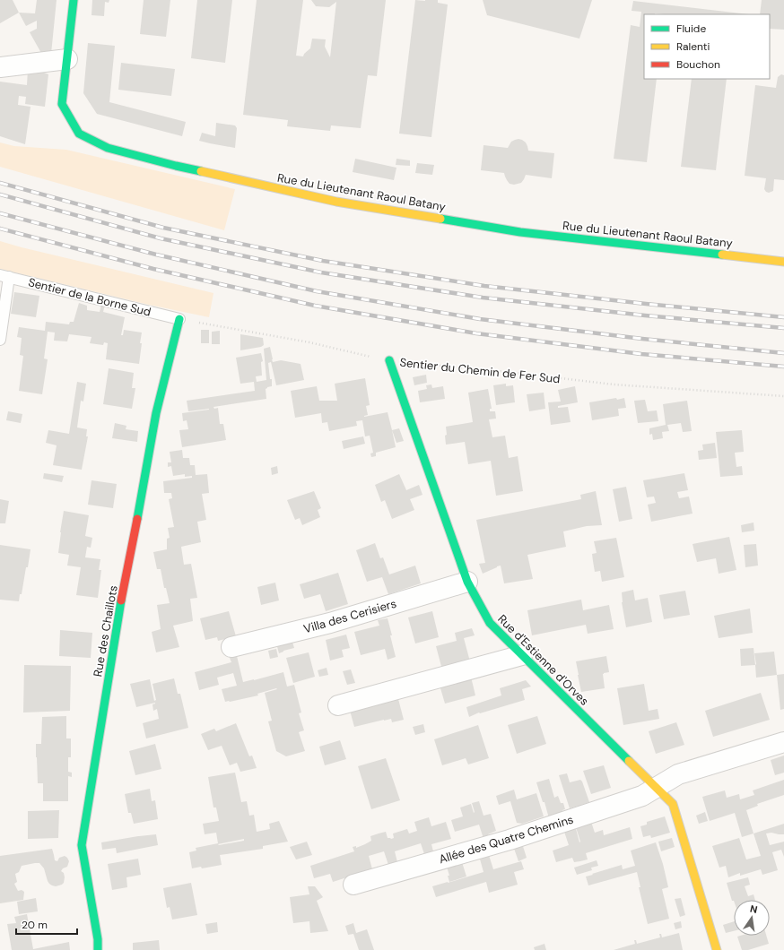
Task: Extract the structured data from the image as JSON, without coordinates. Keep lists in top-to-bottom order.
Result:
{
  "streets": {
    "street": [
      "Rue du Lieutenant Raoul Batany",
      "Villa des Cerisiers",
      "Rue des Chaillots",
      "Rue d'Estienne d'Orves",
      "Allée des Quatre Chemins"
    ],
    "lane": ["Sentier de la Borne Sud"],
    "path": ["Sentier du Chemin de Fer Sud"]
  },
  "crossings": [
    ["Sentier de la Borne Sud", "Sentier du Chemin de Fer Sud"],
    ["Sentier de la Borne Sud", "Rue des Chaillots"],
    ["Sentier du Chemin de Fer Sud", "Rue des Chaillots"],
    ["Sentier du Chemin de Fer Sud", "Rue d'Estienne d'Orves"],
    ["Villa des Cerisiers", "Rue d'Estienne d'Orves"],
    ["Rue d'Estienne d'Orves", "Allée des Quatre Chemins"]
  ],
  "legend": ["Fluide", "Ralenti", "Bouchon"],
  "scale_bar": "20 m",
  "north": "top"
}
